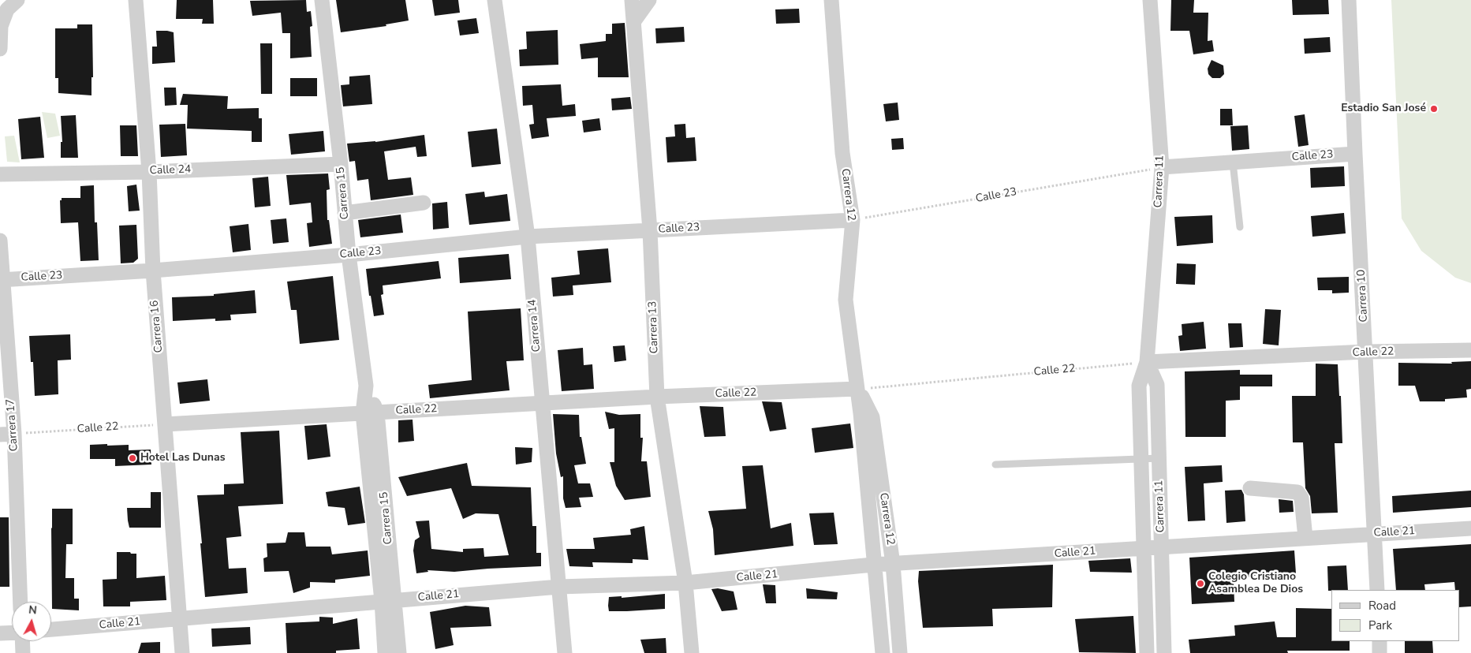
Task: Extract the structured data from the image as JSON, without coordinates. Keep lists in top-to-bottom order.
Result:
{
  "streets": {
    "street": [
      "Calle 23",
      "Calle 24",
      "Carrera 11",
      "Carrera 15",
      "Carrera 12",
      "Carrera 10",
      "Carrera 14",
      "Carrera 16",
      "Carrera 13",
      "Calle 22",
      "Carrera 17",
      "Calle 21"
    ]
  },
  "crossings": [
    ["Calle 23", "Carrera 11"],
    ["Calle 23", "Carrera 15"],
    ["Calle 23", "Carrera 12"],
    ["Calle 23", "Carrera 10"],
    ["Calle 23", "Carrera 14"],
    ["Calle 23", "Carrera 16"],
    ["Calle 23", "Carrera 13"],
    ["Calle 23", "Carrera 17"],
    ["Calle 24", "Carrera 15"],
    ["Calle 24", "Carrera 16"],
    ["Carrera 11", "Calle 22"],
    ["Carrera 11", "Calle 21"],
    ["Carrera 15", "Calle 22"],
    ["Carrera 15", "Calle 21"],
    ["Carrera 12", "Calle 22"],
    ["Carrera 12", "Calle 21"],
    ["Carrera 10", "Calle 22"],
    ["Carrera 10", "Calle 21"],
    ["Carrera 14", "Calle 22"],
    ["Carrera 14", "Calle 21"],
    ["Carrera 16", "Calle 22"],
    ["Carrera 16", "Calle 21"],
    ["Carrera 13", "Calle 22"],
    ["Carrera 13", "Calle 21"],
    ["Calle 22", "Carrera 17"]
  ],
  "places": ["Estadio San José", "Hotel Las Dunas", "Colegio Cristiano Asamblea De Dios"],
  "legend": ["Road", "Park"],
  "north": "top"
}
